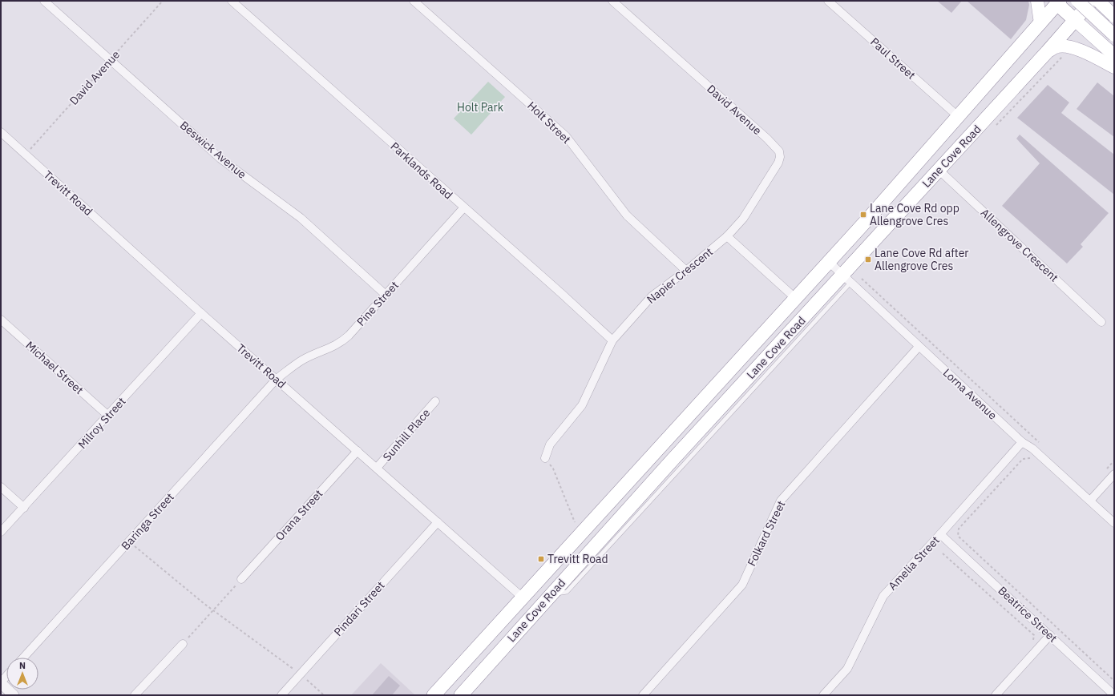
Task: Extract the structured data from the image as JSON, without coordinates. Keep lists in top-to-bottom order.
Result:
{
  "streets": {
    "highway": ["Lane Cove Road"],
    "street": [
      "Paul Street",
      "David Avenue",
      "Holt Street",
      "Beswick Avenue",
      "Parklands Road",
      "Trevitt Road",
      "Allengrove Crescent",
      "Napier Crescent",
      "Pine Street",
      "Michael Street",
      "Lorna Avenue",
      "Milroy Street",
      "Sunhill Place",
      "Orana Street",
      "Baringa Street",
      "Folkard Street",
      "Amelia Street",
      "Pindari Street",
      "Beatrice Street"
    ]
  },
  "crossings": [
    ["Paul Street", "Lane Cove Road"],
    ["David Avenue", "Beswick Avenue"],
    ["David Avenue", "Trevitt Road"],
    ["David Avenue", "Napier Crescent"],
    ["Holt Street", "Napier Crescent"],
    ["Beswick Avenue", "Pine Street"],
    ["Lane Cove Road", "Trevitt Road"],
    ["Lane Cove Road", "Allengrove Crescent"],
    ["Lane Cove Road", "Lorna Avenue"],
    ["Parklands Road", "Napier Crescent"],
    ["Parklands Road", "Pine Street"],
    ["Trevitt Road", "Pine Street"],
    ["Trevitt Road", "Milroy Street"],
    ["Trevitt Road", "Sunhill Place"],
    ["Trevitt Road", "Orana Street"],
    ["Trevitt Road", "Baringa Street"],
    ["Trevitt Road", "Pindari Street"],
    ["Pine Street", "Baringa Street"],
    ["Michael Street", "Milroy Street"],
    ["Lorna Avenue", "Folkard Street"],
    ["Lorna Avenue", "Amelia Street"],
    ["Amelia Street", "Beatrice Street"]
  ],
  "parks": ["Holt Park"],
  "places": {
    "transit": ["Lane Cove Rd opp Allengrove Cres", "Lane Cove Rd after Allengrove Cres", "Trevitt Road"]
  },
  "north": "top"
}
